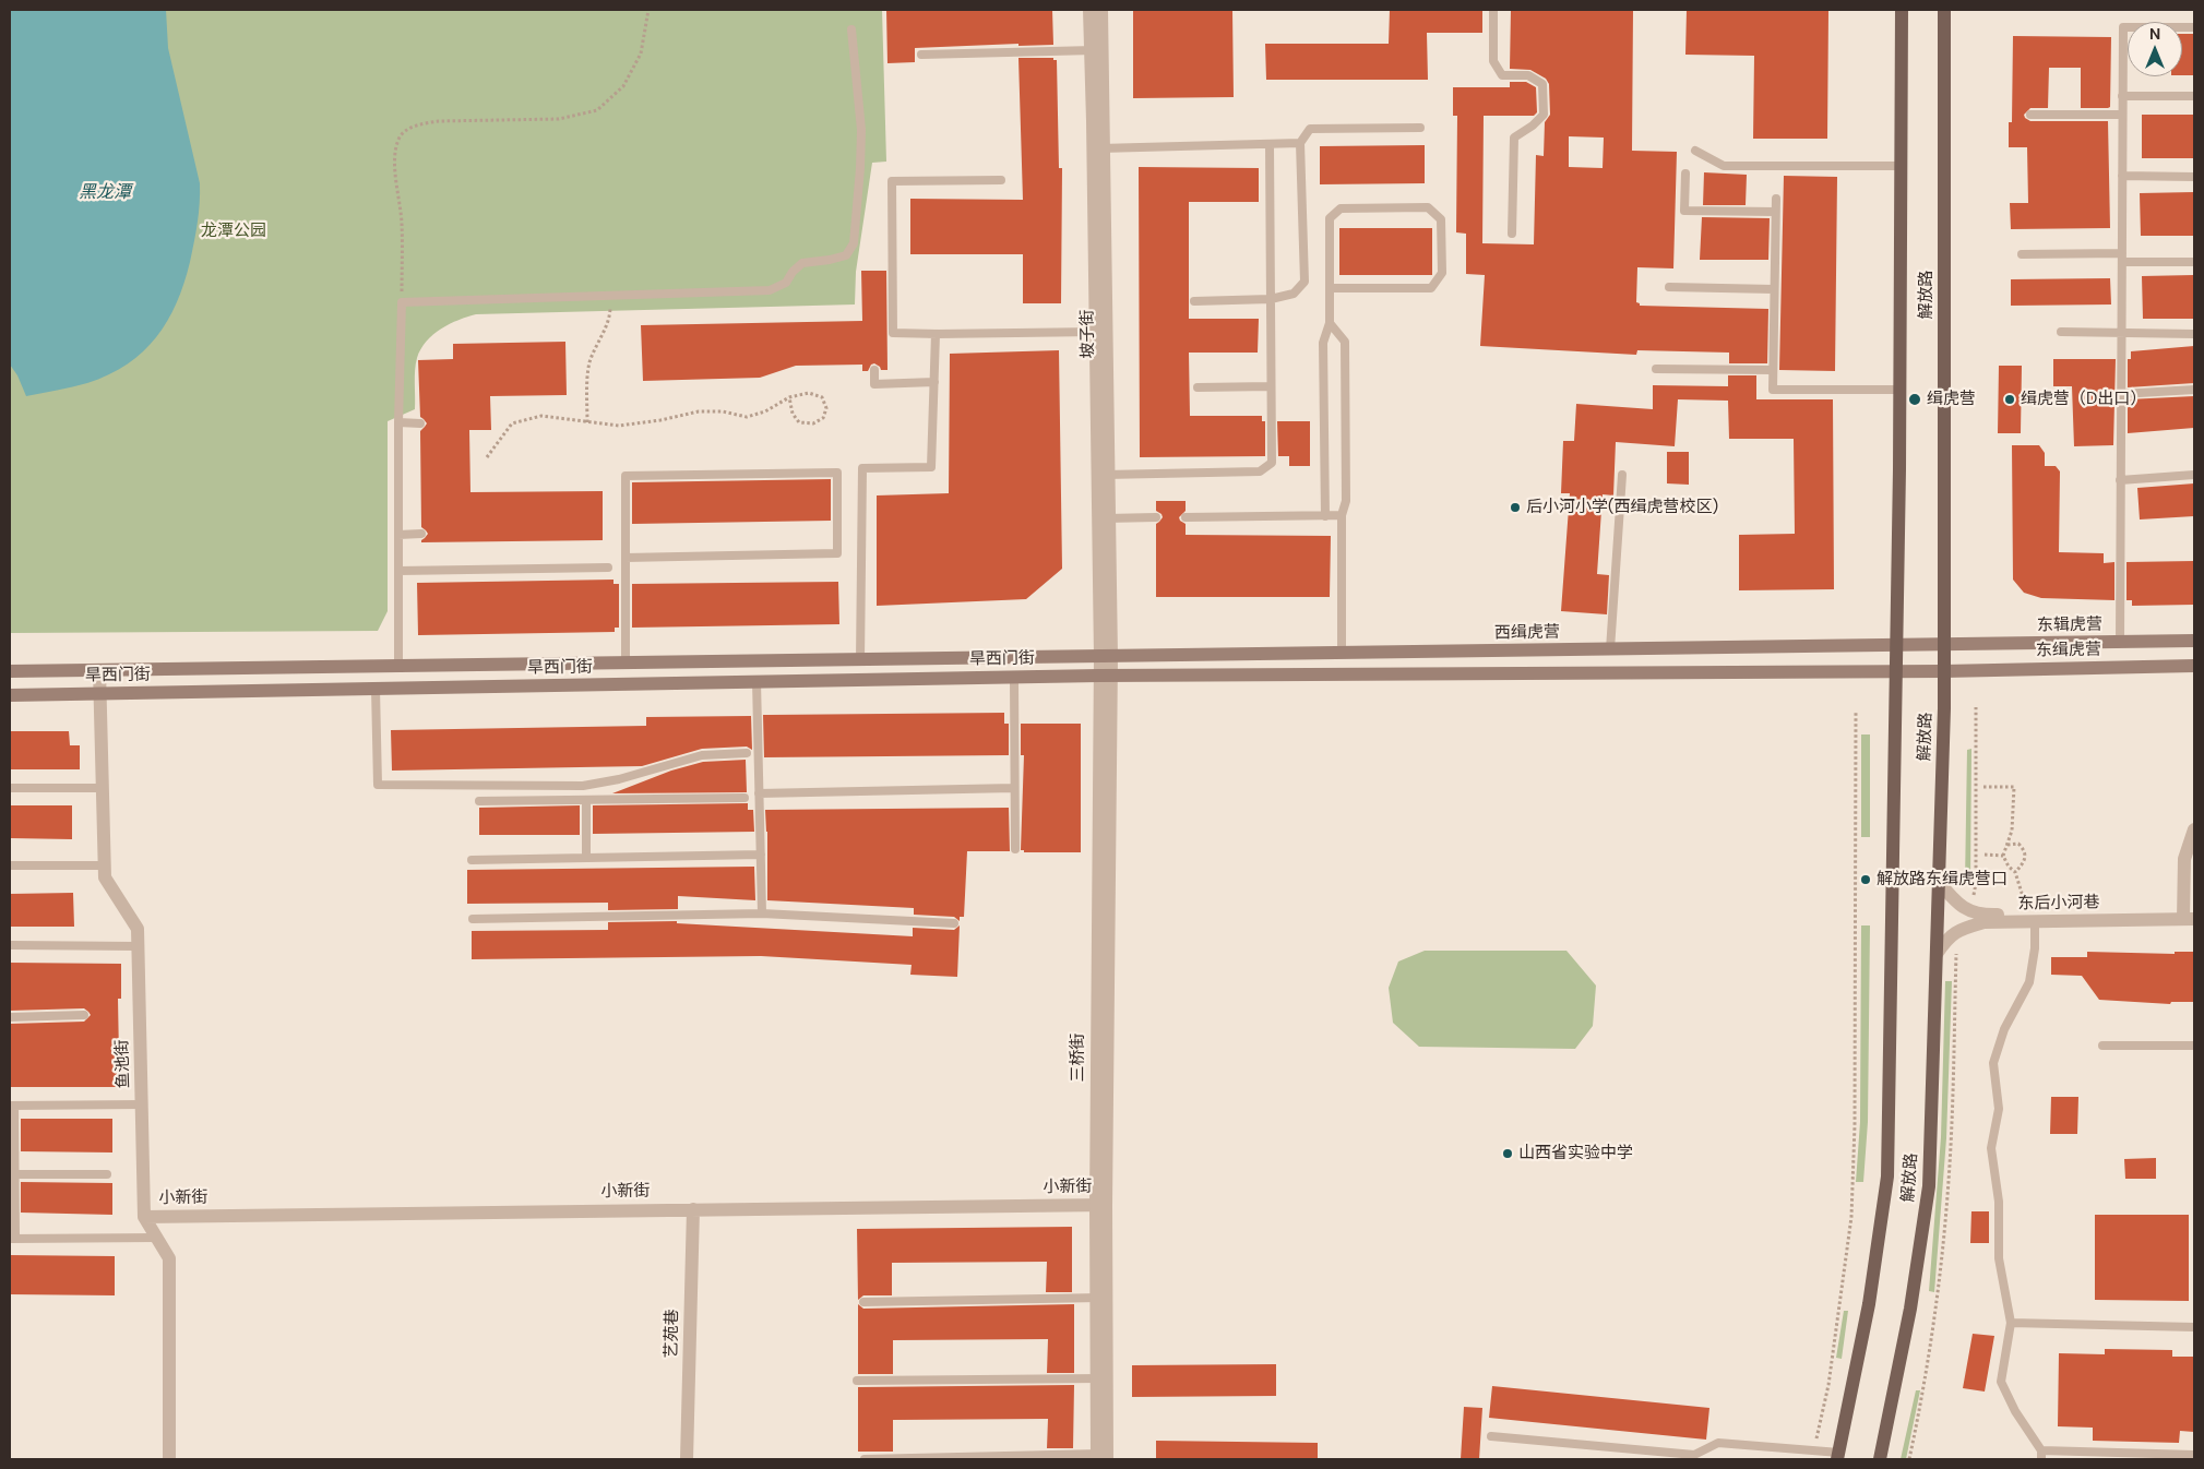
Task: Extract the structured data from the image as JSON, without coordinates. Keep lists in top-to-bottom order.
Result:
{
  "streets": {
    "main road": [
      "解放路",
      "东辑虎营",
      "西缉虎营",
      "东缉虎营",
      "旱西门街"
    ],
    "street": [
      "坡子街",
      "东后小河巷",
      "三桥街",
      "鱼池街",
      "小新街",
      "艺苑巷"
    ]
  },
  "crossings": [
    ["解放路", "东辑虎营"],
    ["解放路", "西缉虎营"],
    ["解放路", "东缉虎营"],
    ["坡子街", "西缉虎营"],
    ["坡子街", "旱西门街"],
    ["坡子街", "三桥街"],
    ["东辑虎营", "西缉虎营"],
    ["西缉虎营", "旱西门街"],
    ["西缉虎营", "三桥街"],
    ["旱西门街", "三桥街"],
    ["旱西门街", "鱼池街"],
    ["三桥街", "小新街"],
    ["鱼池街", "小新街"],
    ["小新街", "艺苑巷"]
  ],
  "water": ["黑龙潭"],
  "parks": ["龙潭公园"],
  "places": [
    "缉虎营",
    "缉虎营（D出口）",
    "后小河小学(西缉虎营校区)",
    "解放路东缉虎营口",
    "山西省实验中学"
  ],
  "north": "top"
}
